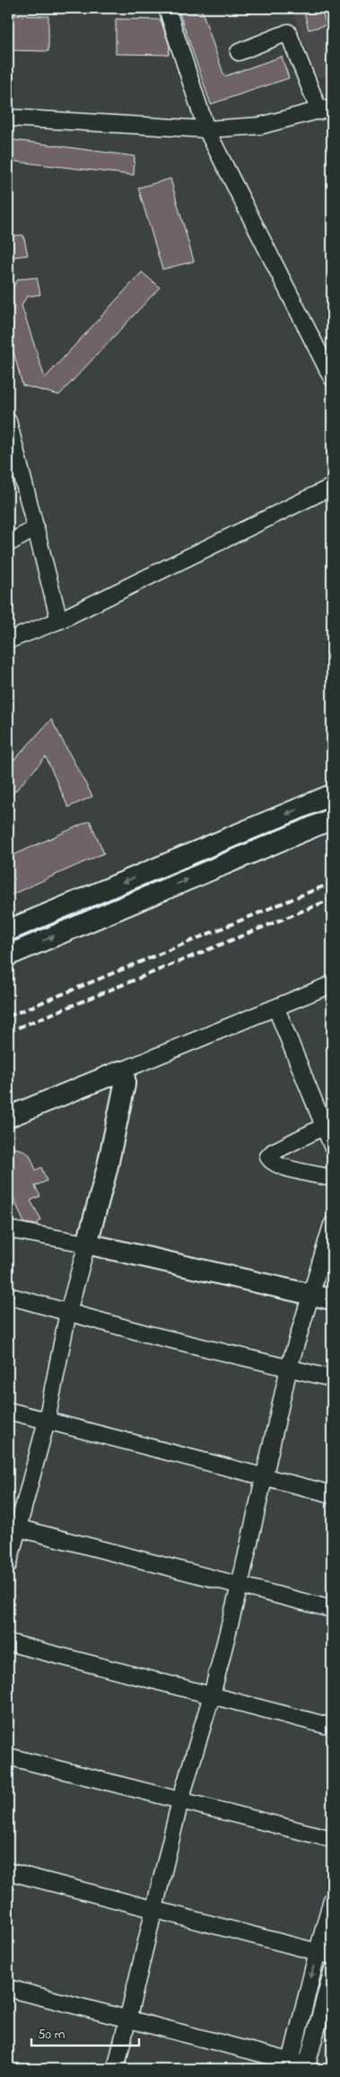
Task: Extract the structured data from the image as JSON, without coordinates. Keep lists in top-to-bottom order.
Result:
{
  "scale_bar": "50 m"
}
